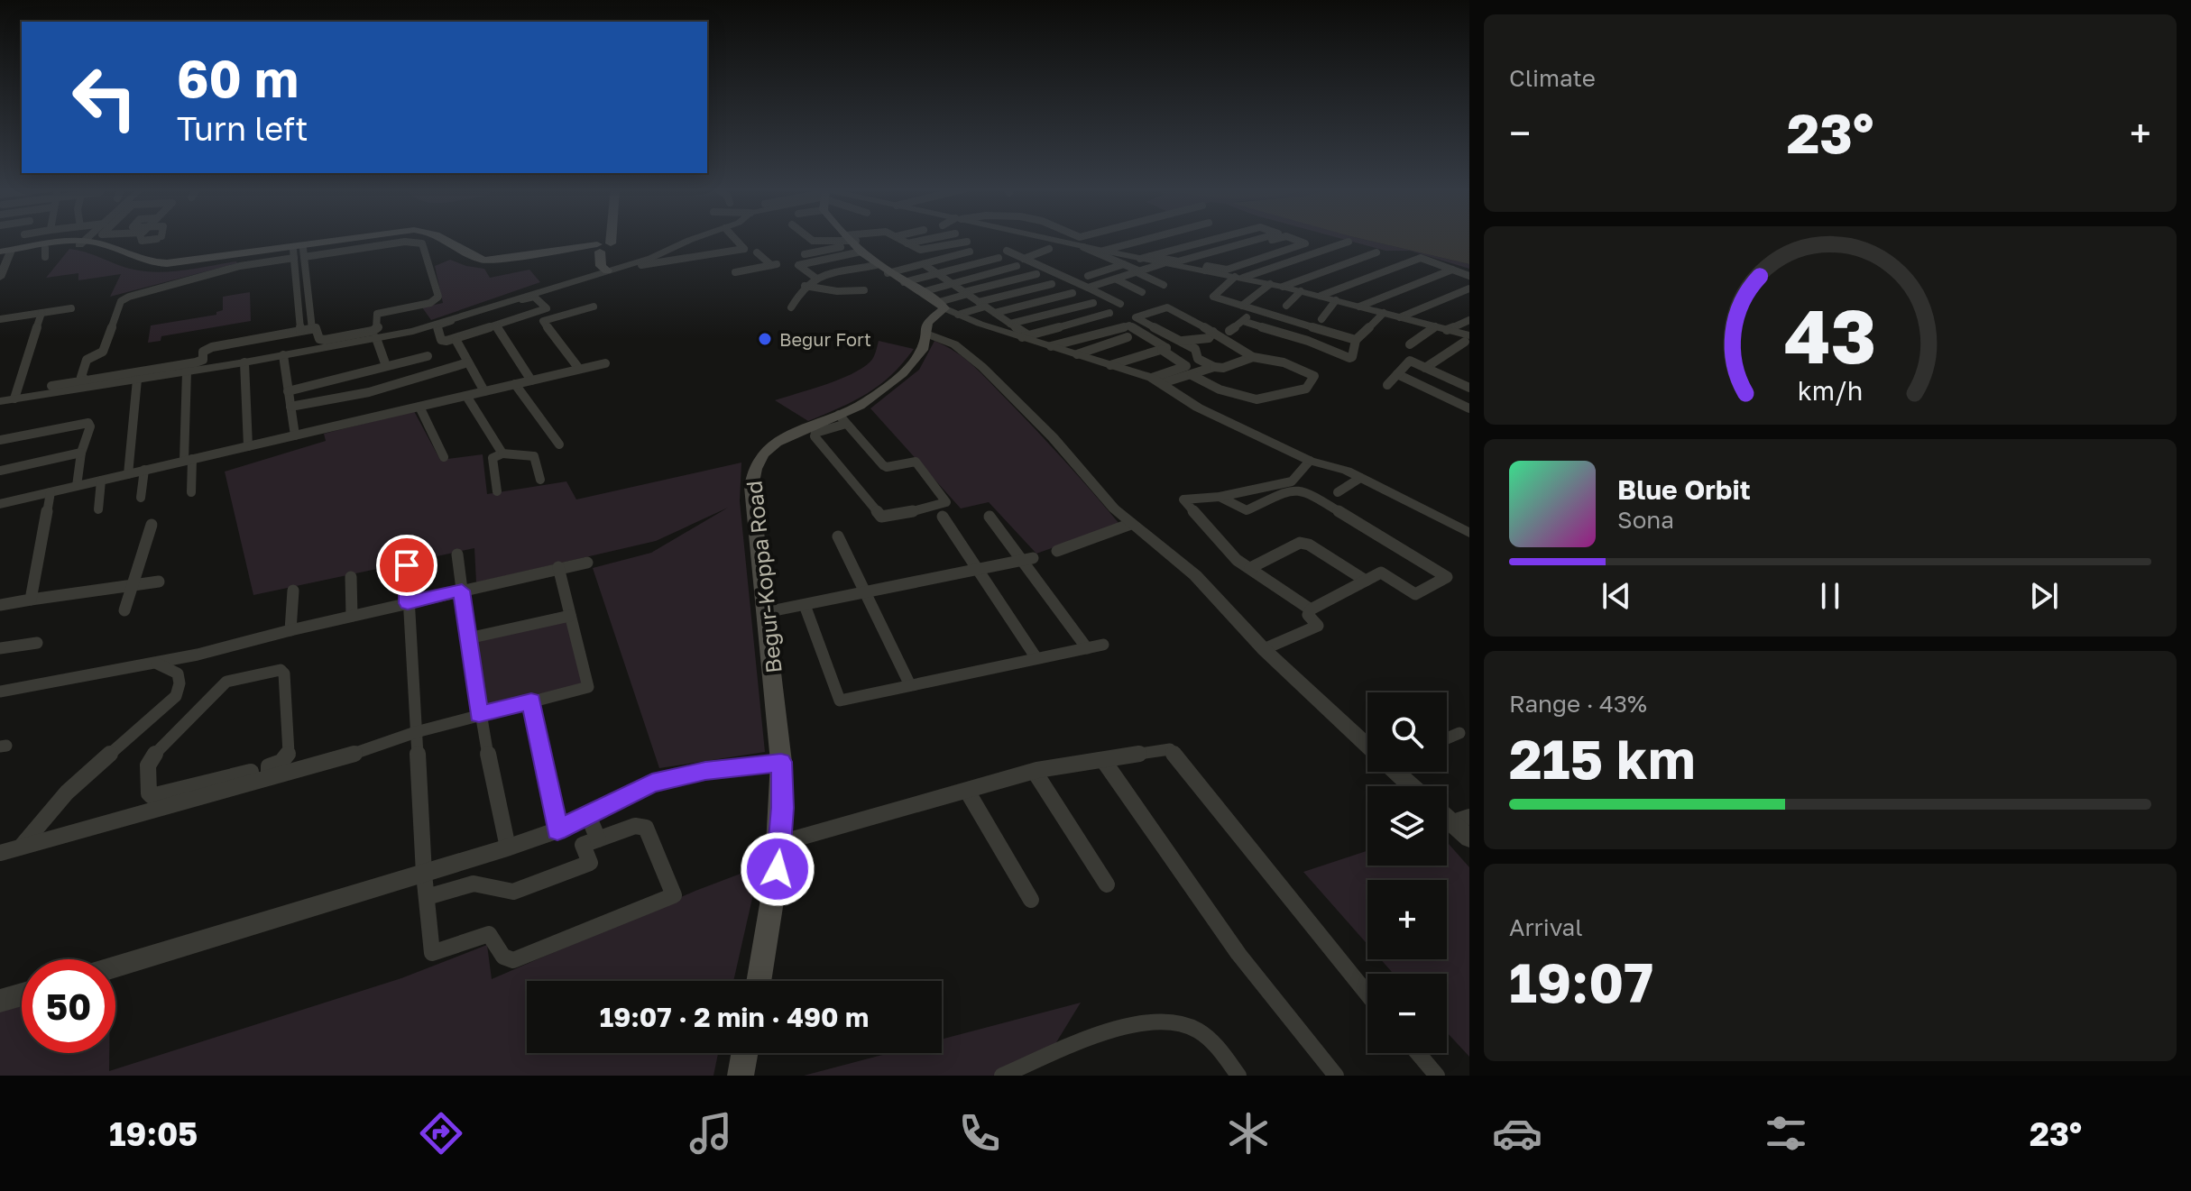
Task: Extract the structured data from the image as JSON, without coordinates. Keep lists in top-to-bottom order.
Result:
{
  "streets": {
    "main road": ["Begur-Koppa Road"]
  },
  "places": ["Begur Fort"],
  "page": {
    "tile": [
      "Climate",
      ["Range · 43%", "215 km"],
      ["Arrival", "19:07"]
    ],
    "turn": ["60 m", "Turn left"],
    "heat": ["−", "23°", "+"],
    "song": ["Blue Orbit", "Sona"],
    "map_buttons": ["+", "−"],
    "limit": "50",
    "trip": "19:07 · 2 min · 490 m",
    "tabs": ["19:05", "23°"],
    "gauge": ["43", "km/h"]
  }
}
